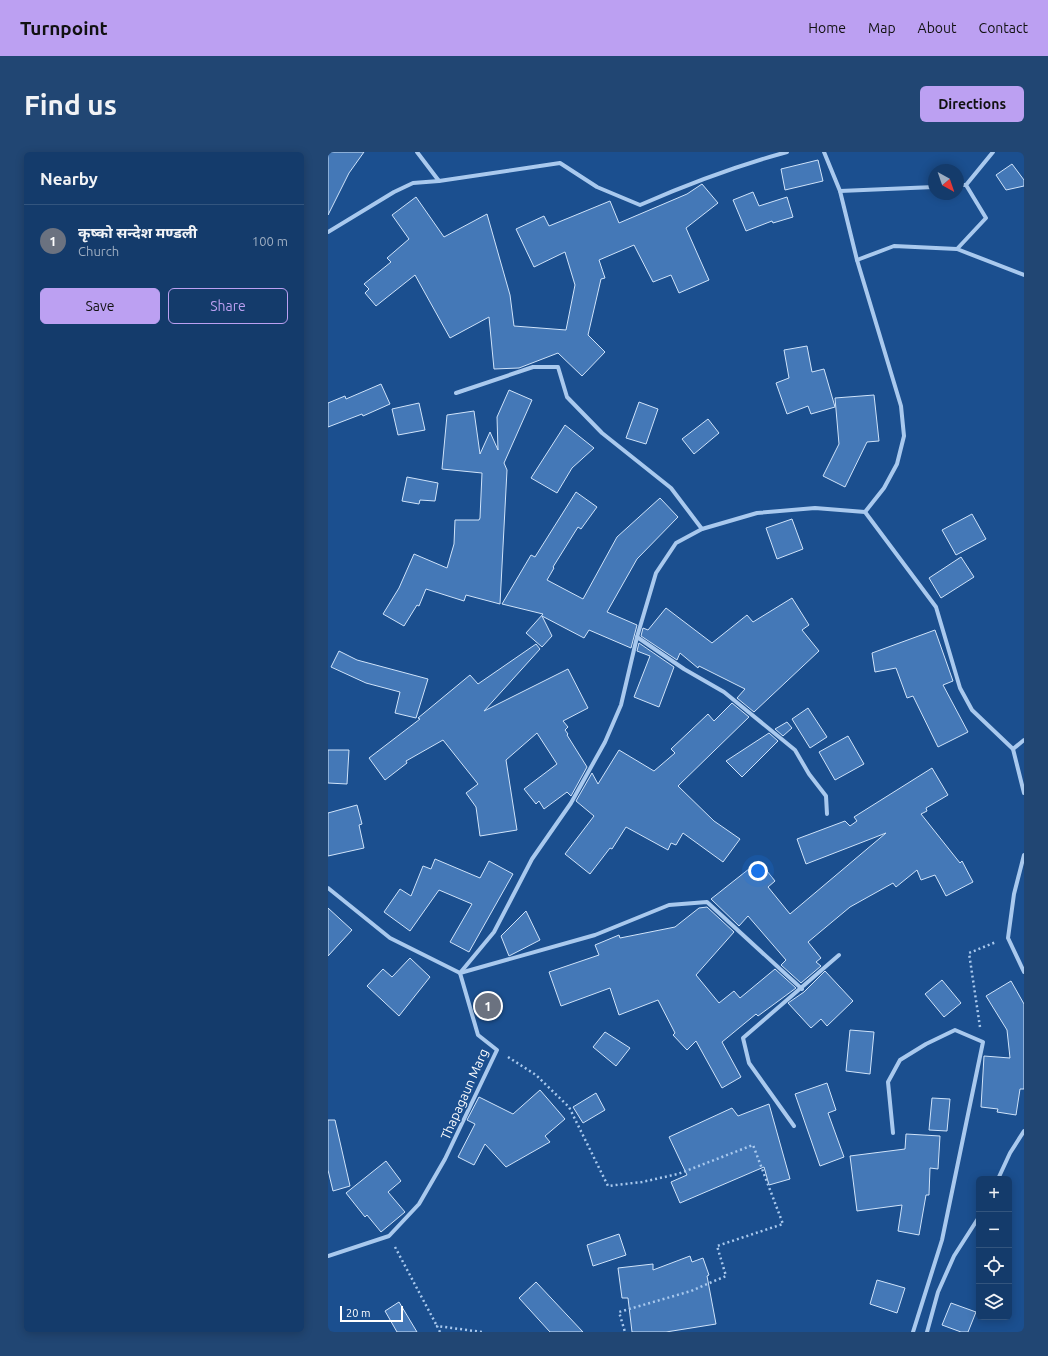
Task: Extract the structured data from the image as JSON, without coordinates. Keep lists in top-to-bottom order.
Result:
{
  "streets": {
    "street": ["Thapagaun Marg"]
  },
  "scale_bar": "20 m",
  "north": "bottom right",
  "page": {
    "header": "Turnpoint",
    "nav": [
      "Home",
      "Map",
      "About",
      "Contact"
    ],
    "buttons": [
      "Directions",
      ["Save", "Share"]
    ],
    "title": "Find us",
    "heading": "Nearby",
    "list": [
      {
        "mark": "1",
        "name": "कृष्को सन्देश मण्डली",
        "note": "Church",
        "value": "100 m"
      }
    ],
    "pins": "1",
    "map_buttons": ["+", "−"],
    "scale": "20 m"
  }
}
